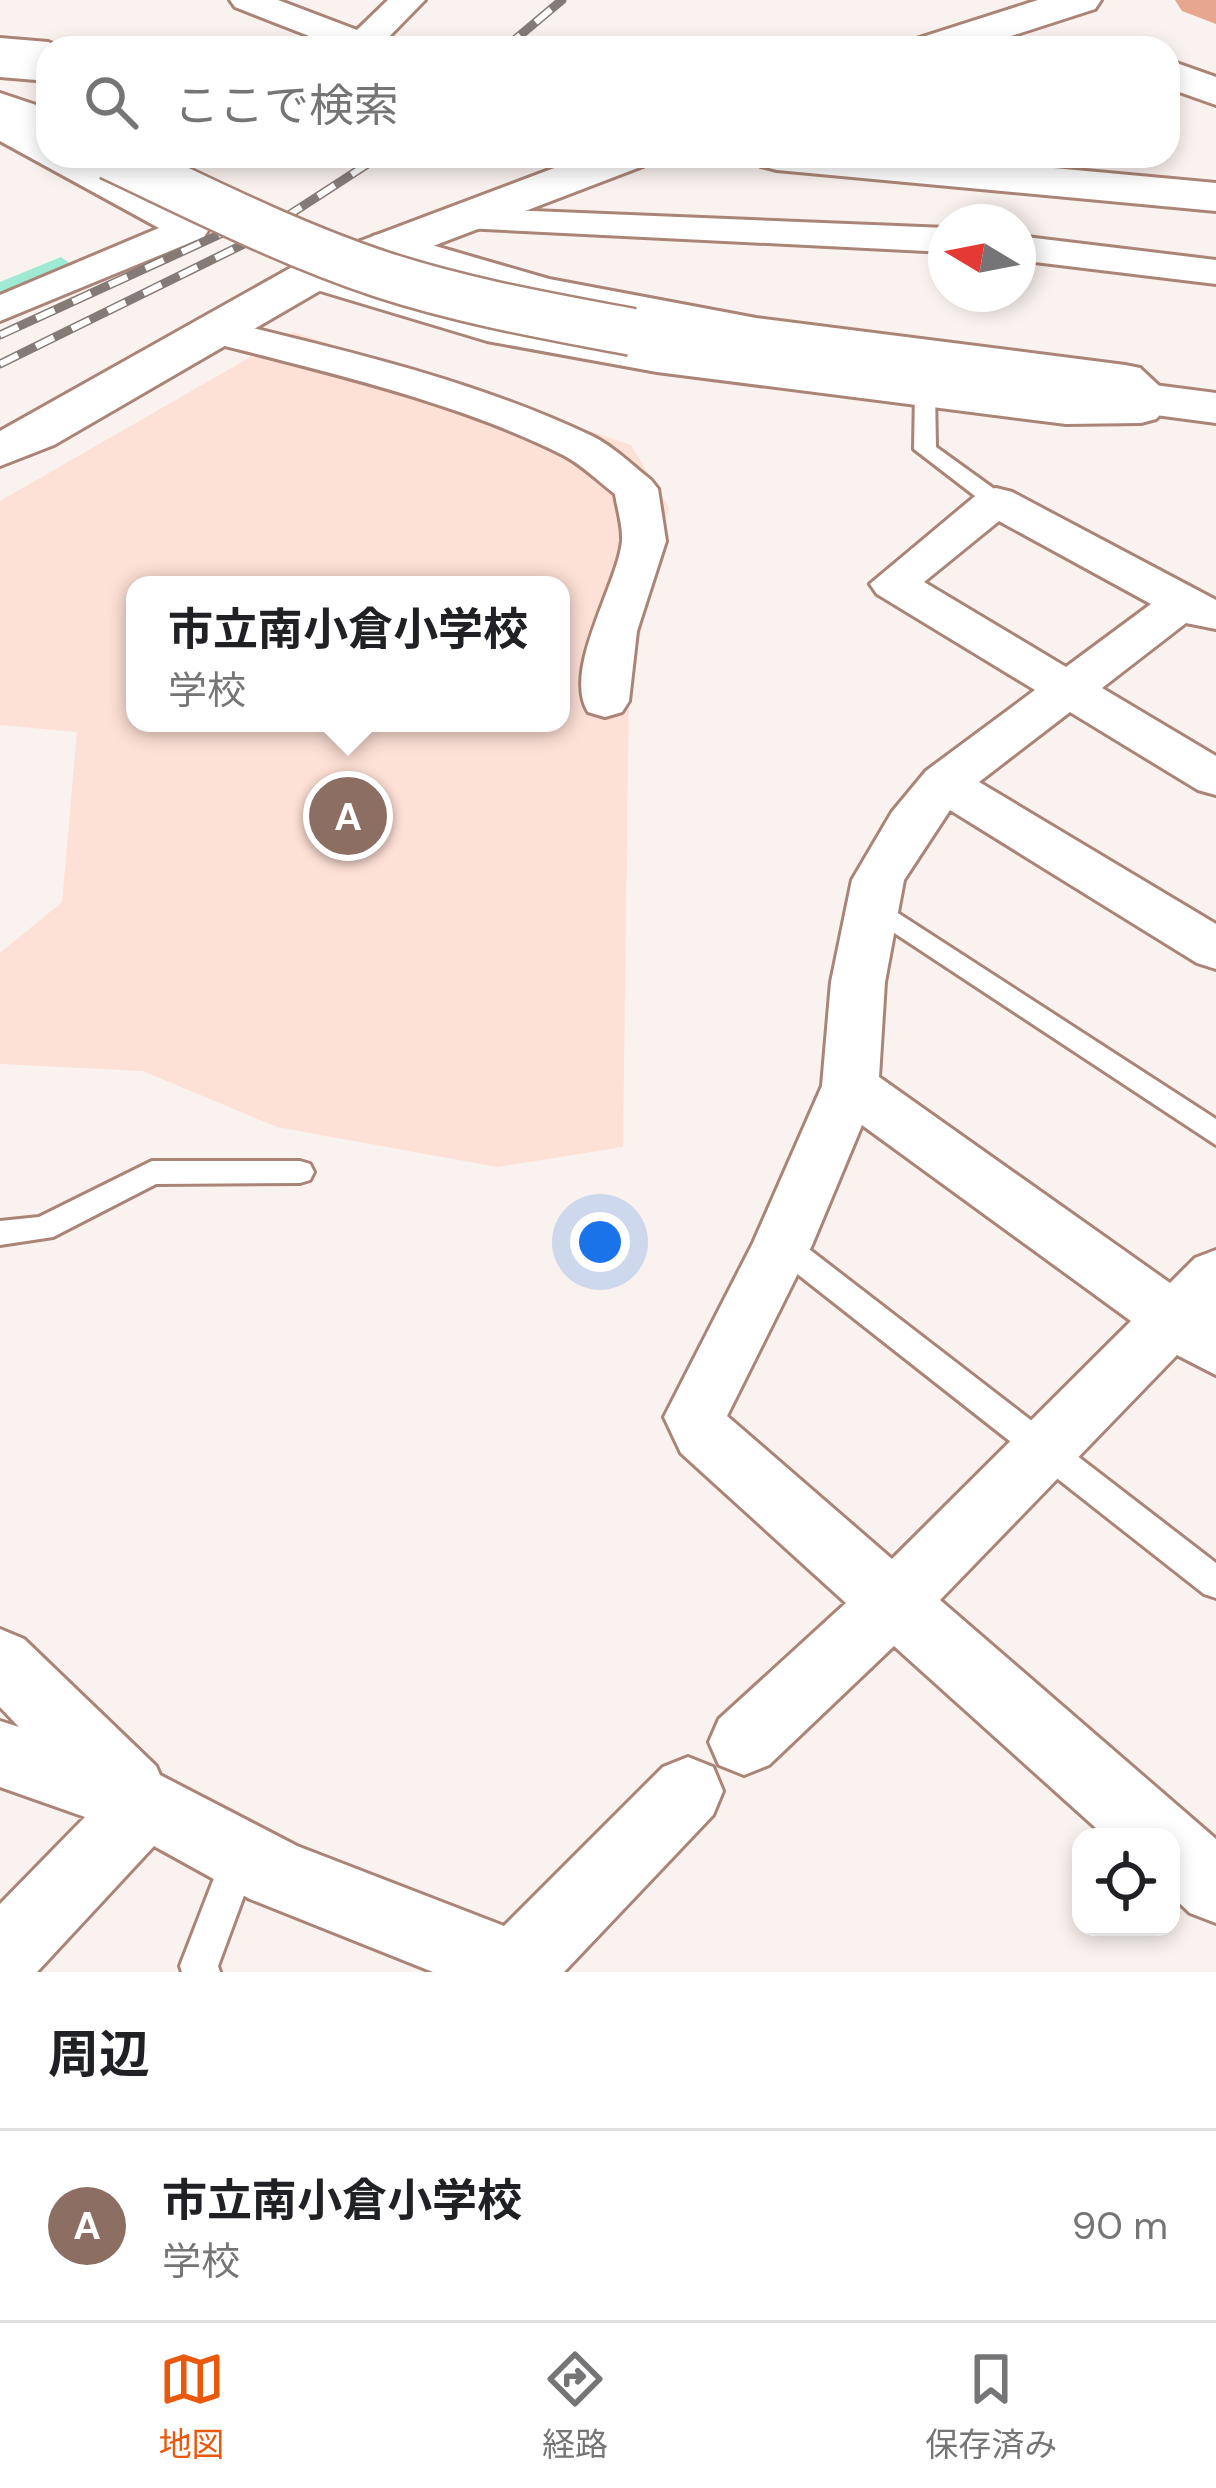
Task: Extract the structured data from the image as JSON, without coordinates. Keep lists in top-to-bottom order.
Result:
{
  "north": "left",
  "page": {
    "search": "ここで検索",
    "popup": ["市立南小倉小学校", "学校"],
    "pins": "A",
    "heading": "周辺",
    "list": [
      {
        "mark": "A",
        "name": "市立南小倉小学校",
        "note": "学校",
        "value": "90 m"
      }
    ],
    "nav": ["地図", "経路", "保存済み"]
  }
}
